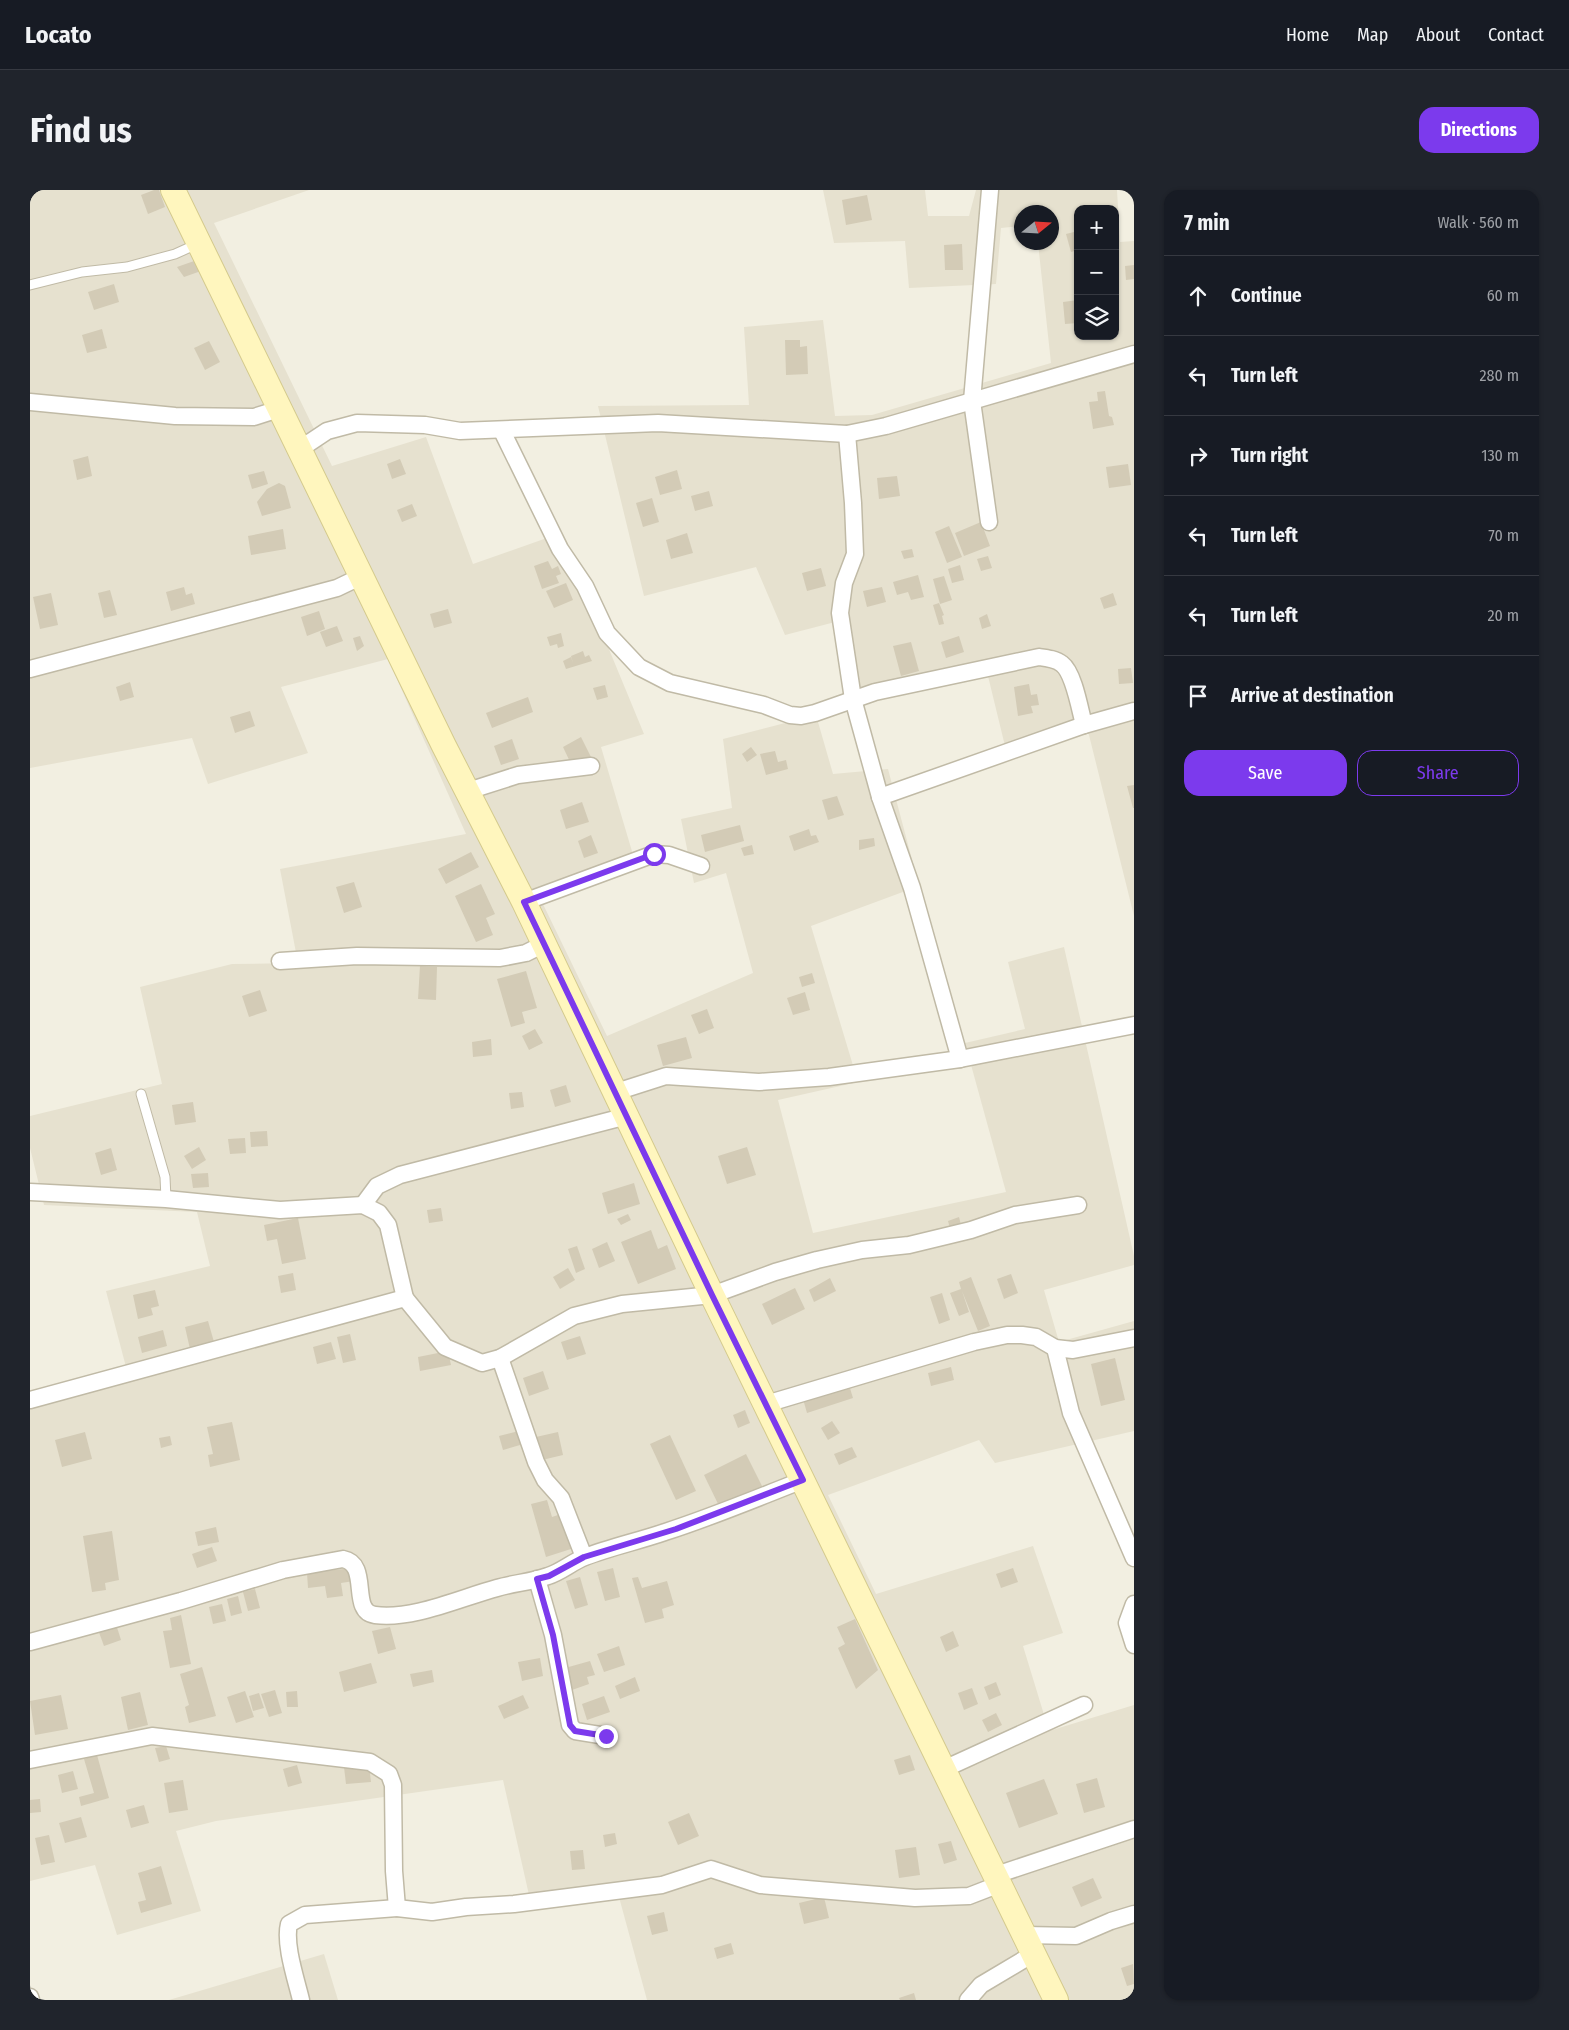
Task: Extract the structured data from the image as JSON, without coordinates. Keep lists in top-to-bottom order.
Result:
{
  "north": "right",
  "page": {
    "header": "Locato",
    "nav": [
      "Home",
      "Map",
      "About",
      "Contact"
    ],
    "buttons": [
      "Directions",
      ["Save", "Share"]
    ],
    "title": "Find us",
    "heading": ["7 min", "Walk · 560 m"],
    "map_buttons": ["+", "−"],
    "list": [
      ["Continue", "60 m"],
      ["Turn left", "280 m"],
      ["Turn right", "130 m"],
      ["Turn left", "70 m"],
      ["Turn left", "20 m"],
      "Arrive at destination"
    ]
  }
}
